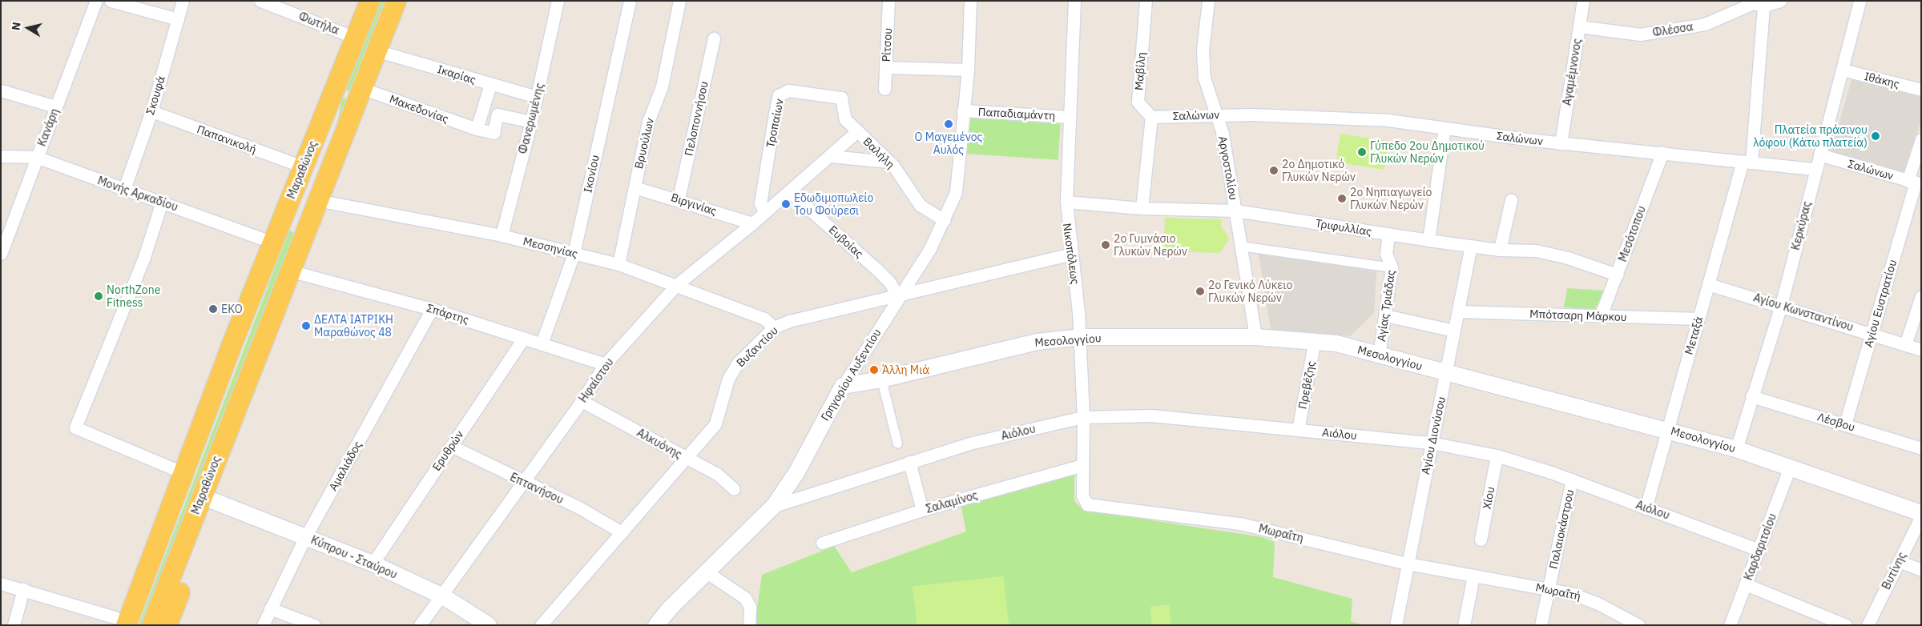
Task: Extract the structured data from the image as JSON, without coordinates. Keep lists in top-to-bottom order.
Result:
{
  "streets": {
    "main road": ["Μαραθώνος"],
    "street": [
      "Φωτήλα",
      "Φλέσσα",
      "Ρίτσου",
      "Μαβίλη",
      "Αγαμέμνονος",
      "Ικαρίας",
      "Ιθάκης",
      "Σκουφά",
      "Μακεδονίας",
      "Παπαδιαμάντη",
      "Σαλώνων",
      "Φανερωμένης",
      "Πελοποννήσου",
      "Τροπαίων",
      "Κανάρη",
      "Παπανικολή",
      "Βρυούλων",
      "Βαλήλη",
      "Αργοστολίου",
      "Ικονίου",
      "Μονής Αρκαδίου",
      "Βιργινίας",
      "Κερκύρας",
      "Τριφυλλίας",
      "Μεσότοπου",
      "Ευβοίας",
      "Μεσσηνίας",
      "Νικοπόλεως",
      "Αγίου Ευστρατίου",
      "Αγίας Τριάδας",
      "Αγίου Κωνσταντίνου",
      "Σπάρτης",
      "Μπότσαρη Μάρκου",
      "Μεταξά",
      "Μεσολογγίου",
      "Βυζαντίου",
      "Γρηγορίου Αυξεντίου",
      "Ηφαίστου",
      "Πρεβέζης",
      "Λέσβου",
      "Αιόλου",
      "Αγίου Διονύσου",
      "Αλκυόνης",
      "Ερυθρών",
      "Αμαλιάδος",
      "Επτανήσου",
      "Χίου",
      "Σαλαμίνος",
      "Παλαιοκάστρου",
      "Μωραΐτη",
      "Καρδαριτσίου",
      "Κύπρου - Σταύρου",
      "Βυτίνης",
      "Μωραΐτή"
    ]
  },
  "crossings": [
    ["Φωτήλα", "Μαραθώνος"],
    ["Φλέσσα", "Αγαμέμνονος"],
    ["Φλέσσα", "Μεταξά"],
    ["Μαβίλη", "Σαλώνων"],
    ["Αγαμέμνονος", "Σαλώνων"],
    ["Ικαρίας", "Φανερωμένης"],
    ["Ικαρίας", "Μαραθώνος"],
    ["Ιθάκης", "Κερκύρας"],
    ["Σκουφά", "Παπανικολή"],
    ["Σκουφά", "Μονής Αρκαδίου"],
    ["Μακεδονίας", "Μαραθώνος"],
    ["Παπαδιαμάντη", "Νικοπόλεως"],
    ["Παπαδιαμάντη", "Γρηγορίου Αυξεντίου"],
    ["Σαλώνων", "Αργοστολίου"],
    ["Σαλώνων", "Κερκύρας"],
    ["Σαλώνων", "Μεσότοπου"],
    ["Σαλώνων", "Αγίου Ευστρατίου"],
    ["Σαλώνων", "Μεταξά"],
    ["Φανερωμένης", "Μεσσηνίας"],
    ["Πελοποννήσου", "Βιργινίας"],
    ["Τροπαίων", "Βαλήλη"],
    ["Τροπαίων", "Ηφαίστου"],
    ["Κανάρη", "Μονής Αρκαδίου"],
    ["Παπανικολή", "Μαραθώνος"],
    ["Βρυούλων", "Βιργινίας"],
    ["Βρυούλων", "Μεσσηνίας"],
    ["Βαλήλη", "Γρηγορίου Αυξεντίου"],
    ["Βαλήλη", "Ηφαίστου"],
    ["Αργοστολίου", "Τριφυλλίας"],
    ["Αργοστολίου", "Μεσολογγίου"],
    ["Μαραθώνος", "Μονής Αρκαδίου"],
    ["Μαραθώνος", "Μεσσηνίας"],
    ["Μαραθώνος", "Σπάρτης"],
    ["Μαραθώνος", "Κύπρου - Σταύρου"],
    ["Ικονίου", "Μεσσηνίας"],
    ["Ικονίου", "Σπάρτης"],
    ["Βιργινίας", "Ηφαίστου"],
    ["Κερκύρας", "Αγίου Κωνσταντίνου"],
    ["Κερκύρας", "Μεσολογγίου"],
    ["Κερκύρας", "Λέσβου"],
    ["Τριφυλλίας", "Μεσότοπου"],
    ["Τριφυλλίας", "Νικοπόλεως"],
    ["Τριφυλλίας", "Αγίας Τριάδας"],
    ["Τριφυλλίας", "Αγίου Διονύσου"],
    ["Μεσότοπου", "Μπότσαρη Μάρκου"],
    ["Ευβοίας", "Βυζαντίου"],
    ["Ευβοίας", "Γρηγορίου Αυξεντίου"],
    ["Ευβοίας", "Ηφαίστου"],
    ["Μεσσηνίας", "Βυζαντίου"],
    ["Μεσσηνίας", "Ηφαίστου"],
    ["Νικοπόλεως", "Μεσολογγίου"],
    ["Νικοπόλεως", "Βυζαντίου"],
    ["Νικοπόλεως", "Αιόλου"],
    ["Νικοπόλεως", "Σαλαμίνος"],
    ["Νικοπόλεως", "Μωραΐτη"],
    ["Αγίου Ευστρατίου", "Αγίου Κωνσταντίνου"],
    ["Αγίου Ευστρατίου", "Λέσβου"],
    ["Αγίας Τριάδας", "Μεσολογγίου"],
    ["Αγίου Κωνσταντίνου", "Μεταξά"],
    ["Σπάρτης", "Ηφαίστου"],
    ["Σπάρτης", "Ερυθρών"],
    ["Σπάρτης", "Αμαλιάδος"],
    ["Μπότσαρη Μάρκου", "Μεταξά"],
    ["Μπότσαρη Μάρκου", "Αγίου Διονύσου"],
    ["Μεταξά", "Μεσολογγίου"],
    ["Μεταξά", "Αιόλου"],
    ["Μεσολογγίου", "Γρηγορίου Αυξεντίου"],
    ["Μεσολογγίου", "Πρεβέζης"],
    ["Μεσολογγίου", "Αγίου Διονύσου"],
    ["Μεσολογγίου", "Καρδαριτσίου"],
    ["Μεσολογγίου", "Βυτίνης"],
    ["Βυζαντίου", "Γρηγορίου Αυξεντίου"],
    ["Βυζαντίου", "Αλκυόνης"],
    ["Βυζαντίου", "Επτανήσου"],
    ["Γρηγορίου Αυξεντίου", "Αιόλου"],
    ["Ηφαίστου", "Αλκυόνης"],
    ["Ηφαίστου", "Επτανήσου"],
    ["Ηφαίστου", "Κύπρου - Σταύρου"],
    ["Πρεβέζης", "Αιόλου"],
    ["Αιόλου", "Αγίου Διονύσου"],
    ["Αιόλου", "Χίου"],
    ["Αιόλου", "Παλαιοκάστρου"],
    ["Αιόλου", "Καρδαριτσίου"],
    ["Αγίου Διονύσου", "Μωραΐτη"],
    ["Ερυθρών", "Επτανήσου"],
    ["Ερυθρών", "Κύπρου - Σταύρου"],
    ["Αμαλιάδος", "Κύπρου - Σταύρου"],
    ["Παλαιοκάστρου", "Μωραΐτή"],
    ["Μωραΐτη", "Μωραΐτή"]
  ],
  "places": [
    "Ο Μαγεμένος Αυλός",
    "Πλατεία πράσινου λόφου (Κάτω πλατεία)",
    "Γύπεδο 2ου Δημοτικού Γλυκών Νερών",
    "2ο Δημοτικό Γλυκών Νερών",
    "2ο Νηπιαγωγείο Γλυκών Νερών",
    "Εδωδιμοπωλείο Του Φούρεσι",
    "2ο Γυμνάσιο Γλυκών Νερών",
    "2ο Γενικό Λύκειο Γλυκών Νερών",
    "NorthZone Fitness",
    "EKO",
    "ΔΕΛΤΑ ΙΑΤΡΙΚΗ Μαραθώνος 48",
    "Άλλη Μιά"
  ],
  "north": "left"
}
